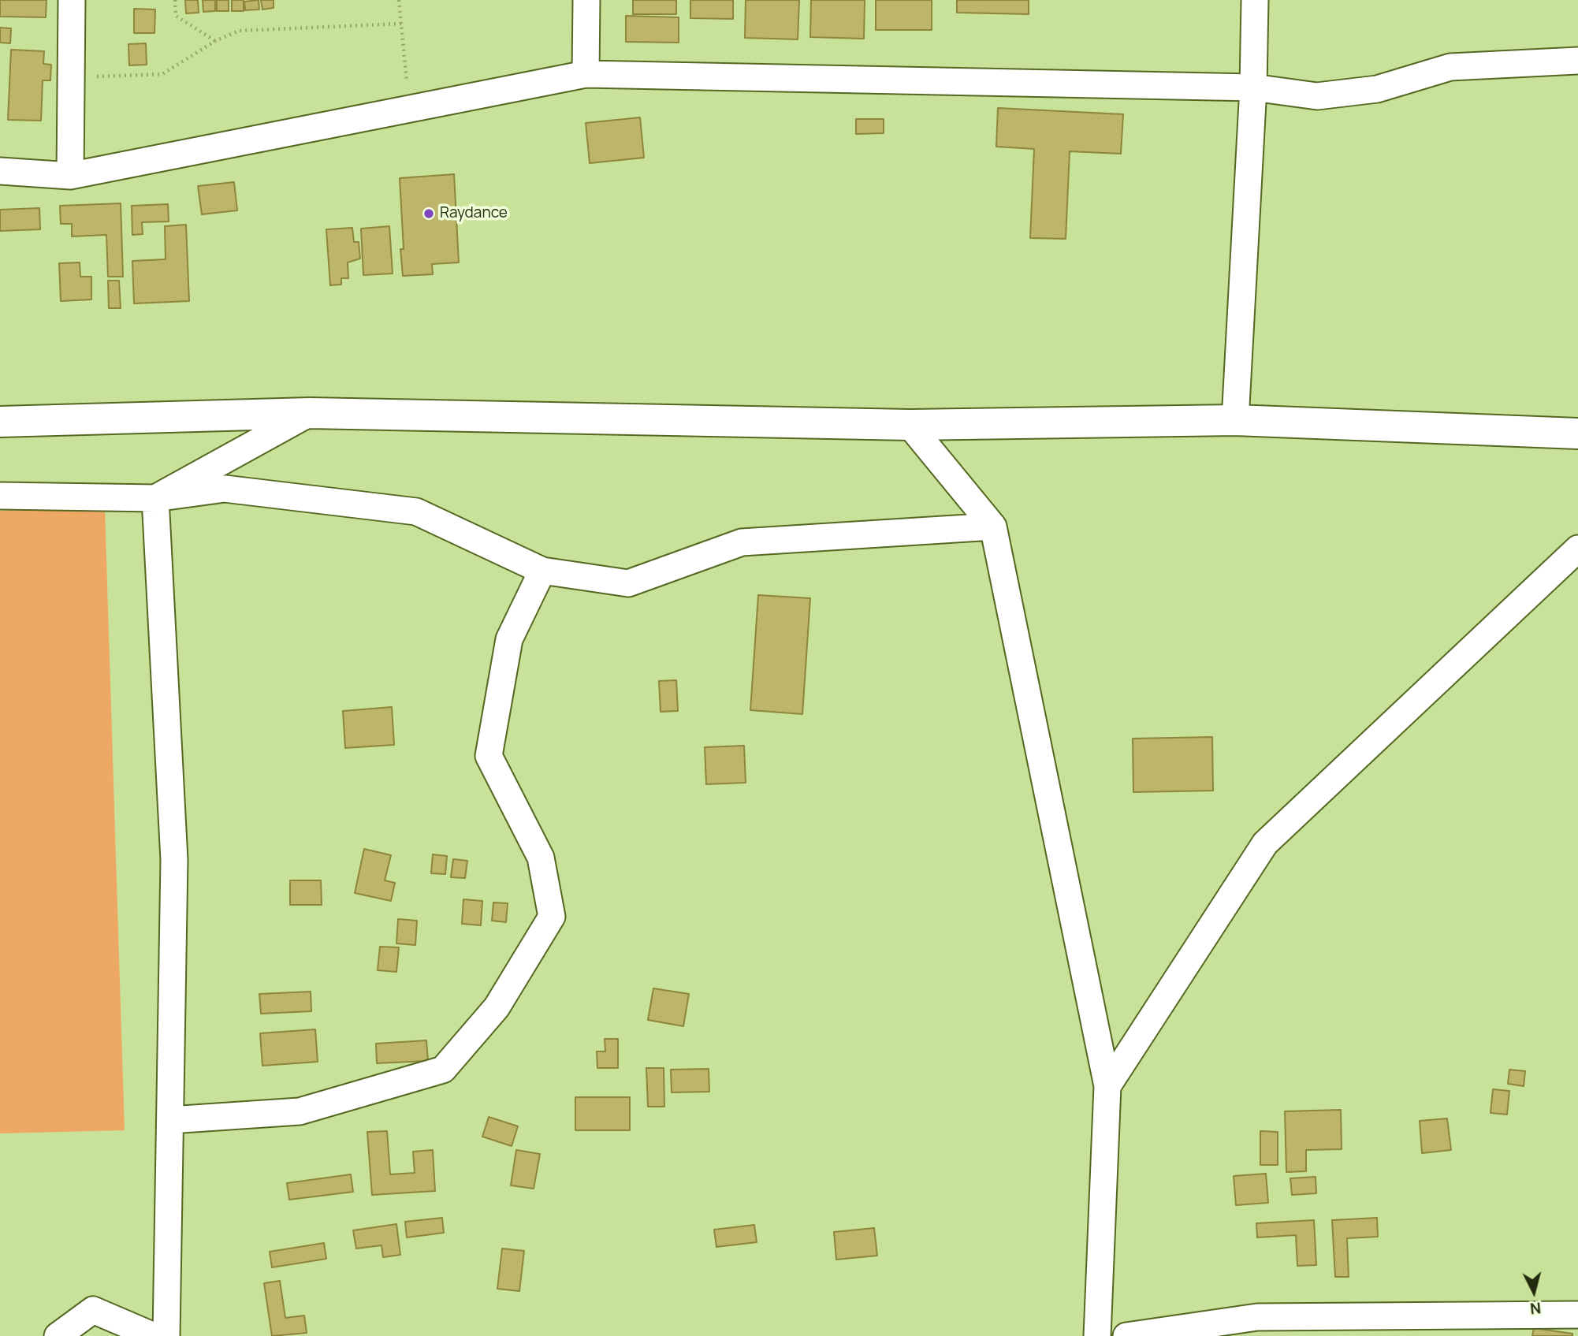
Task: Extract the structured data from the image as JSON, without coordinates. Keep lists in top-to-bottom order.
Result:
{
  "places": ["Raydance"],
  "north": "bottom"
}
